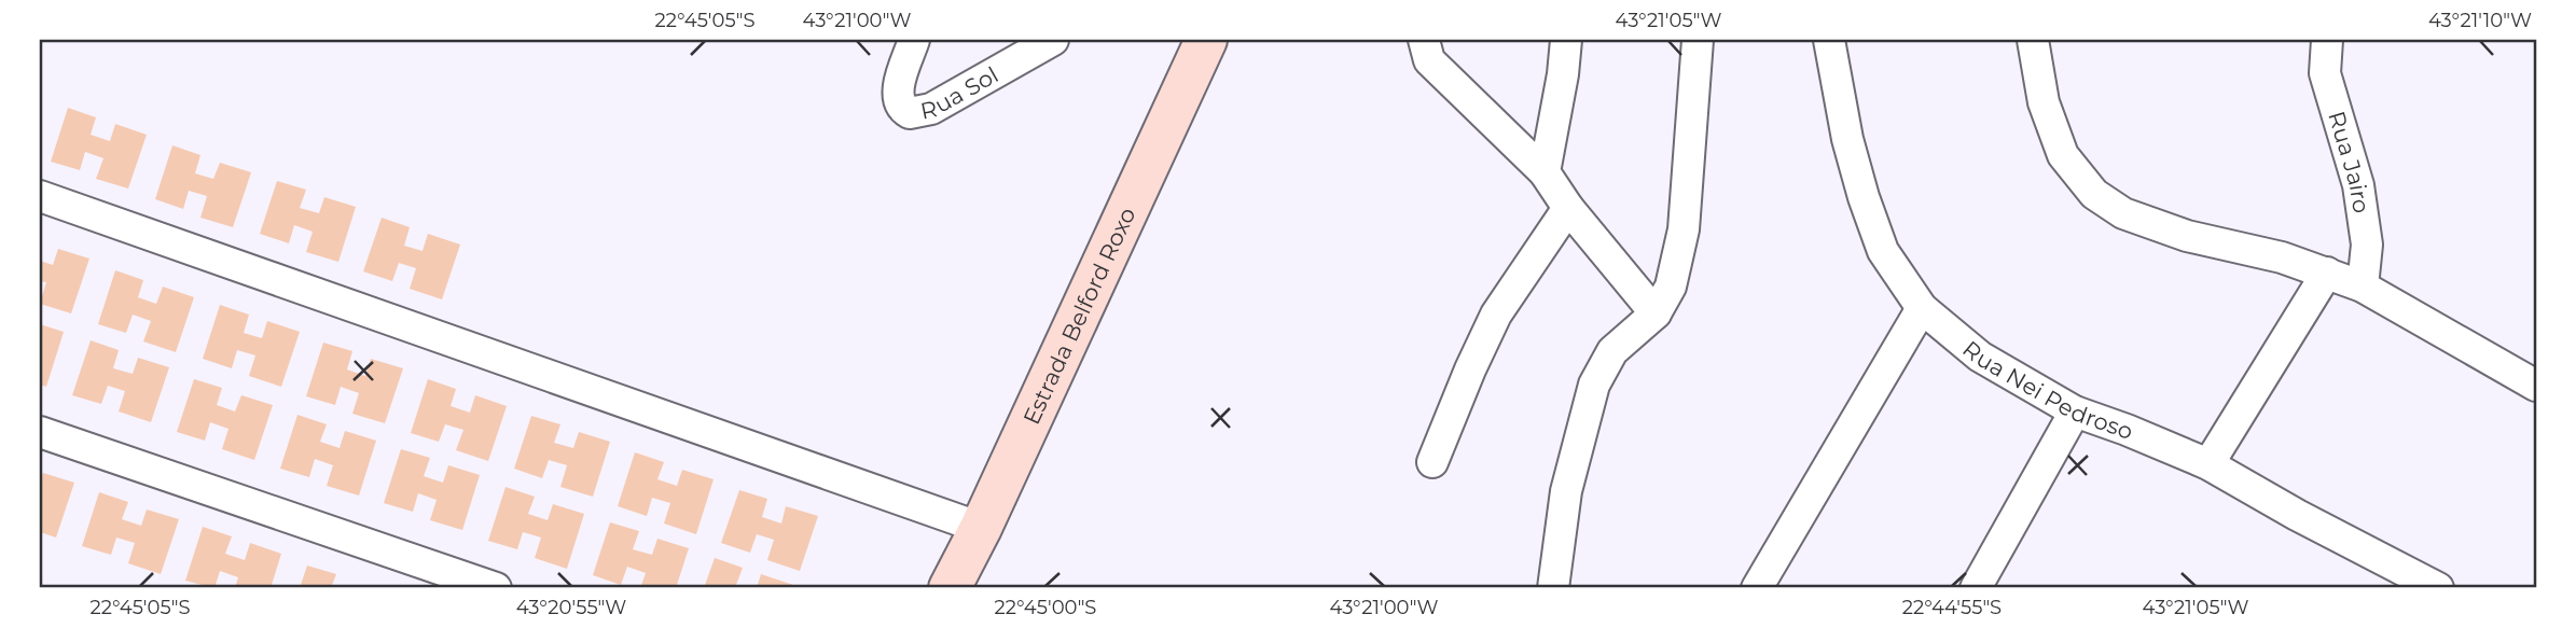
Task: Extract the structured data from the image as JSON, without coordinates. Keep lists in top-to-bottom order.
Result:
{
  "streets": {
    "street": [
      "Rua Sol",
      "Rua Jairo",
      "Estrada Belford Roxo",
      "Rua Nei Pedroso"
    ]
  },
  "coordinates": [
    "22°45'05\"S",
    "43°21'00\"W",
    "43°21'05\"W",
    "43°21'10\"W",
    "43°20'55\"W",
    "22°45'00\"S",
    "22°44'55\"S"
  ]
}
